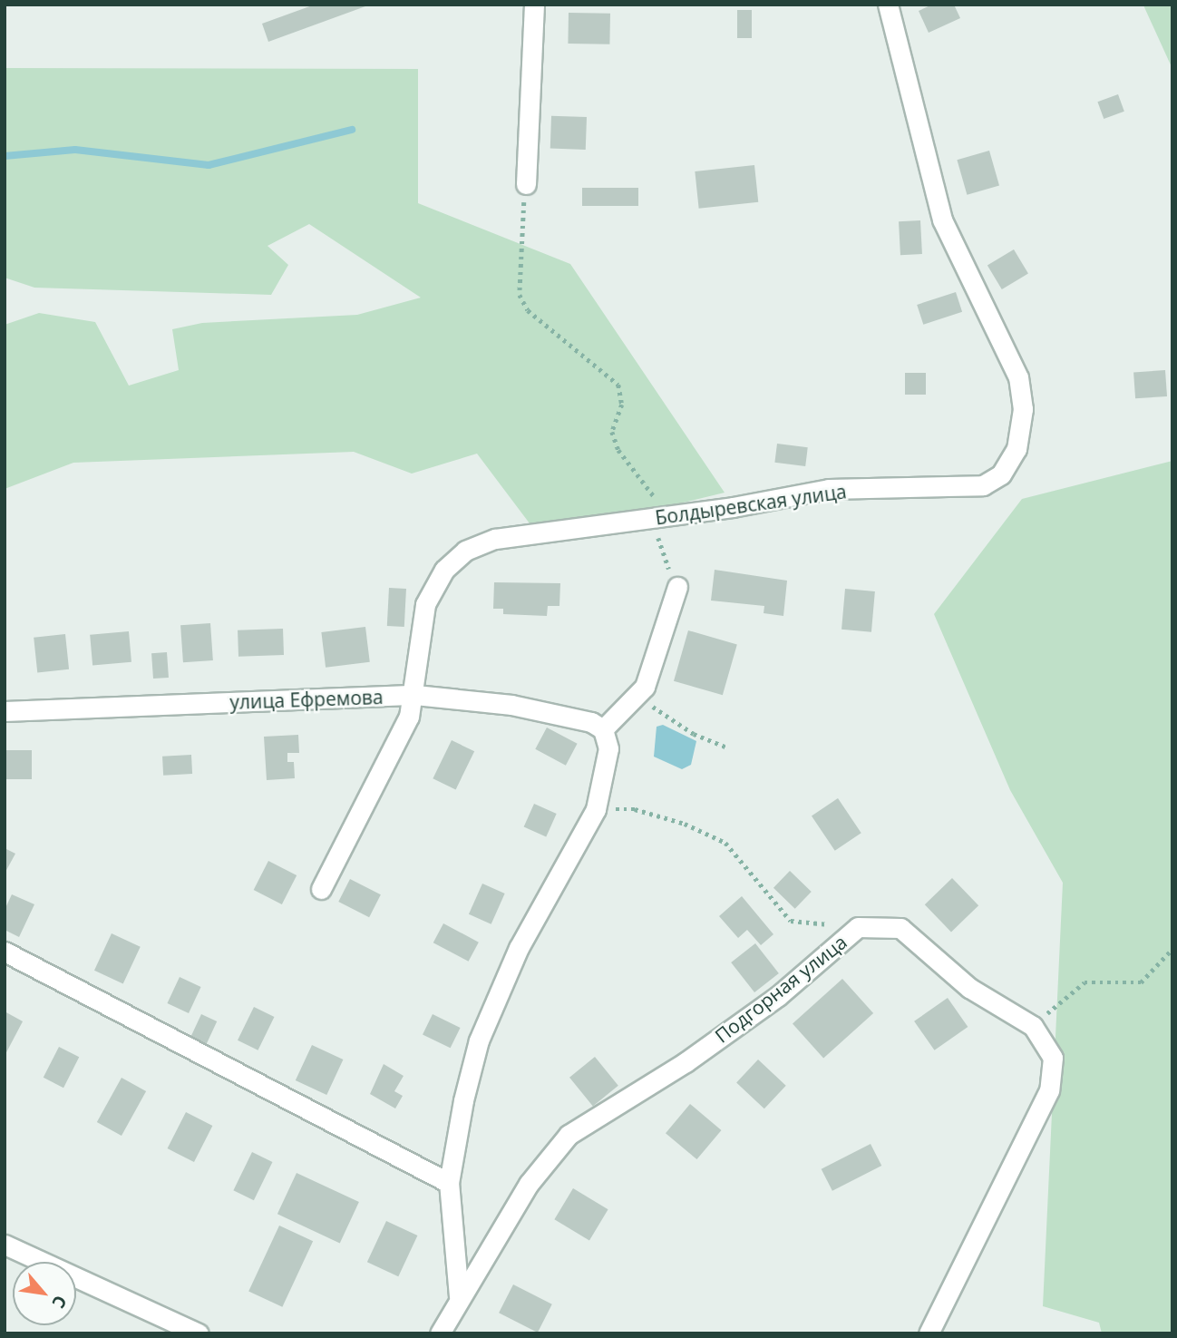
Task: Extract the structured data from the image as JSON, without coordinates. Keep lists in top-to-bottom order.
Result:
{
  "streets": {
    "street": ["Болдыревская улица", "улица Ефремова", "Подгорная улица"]
  },
  "crossings": [
    ["Болдыревская улица", "улица Ефремова"]
  ],
  "north": "bottom right"
}
